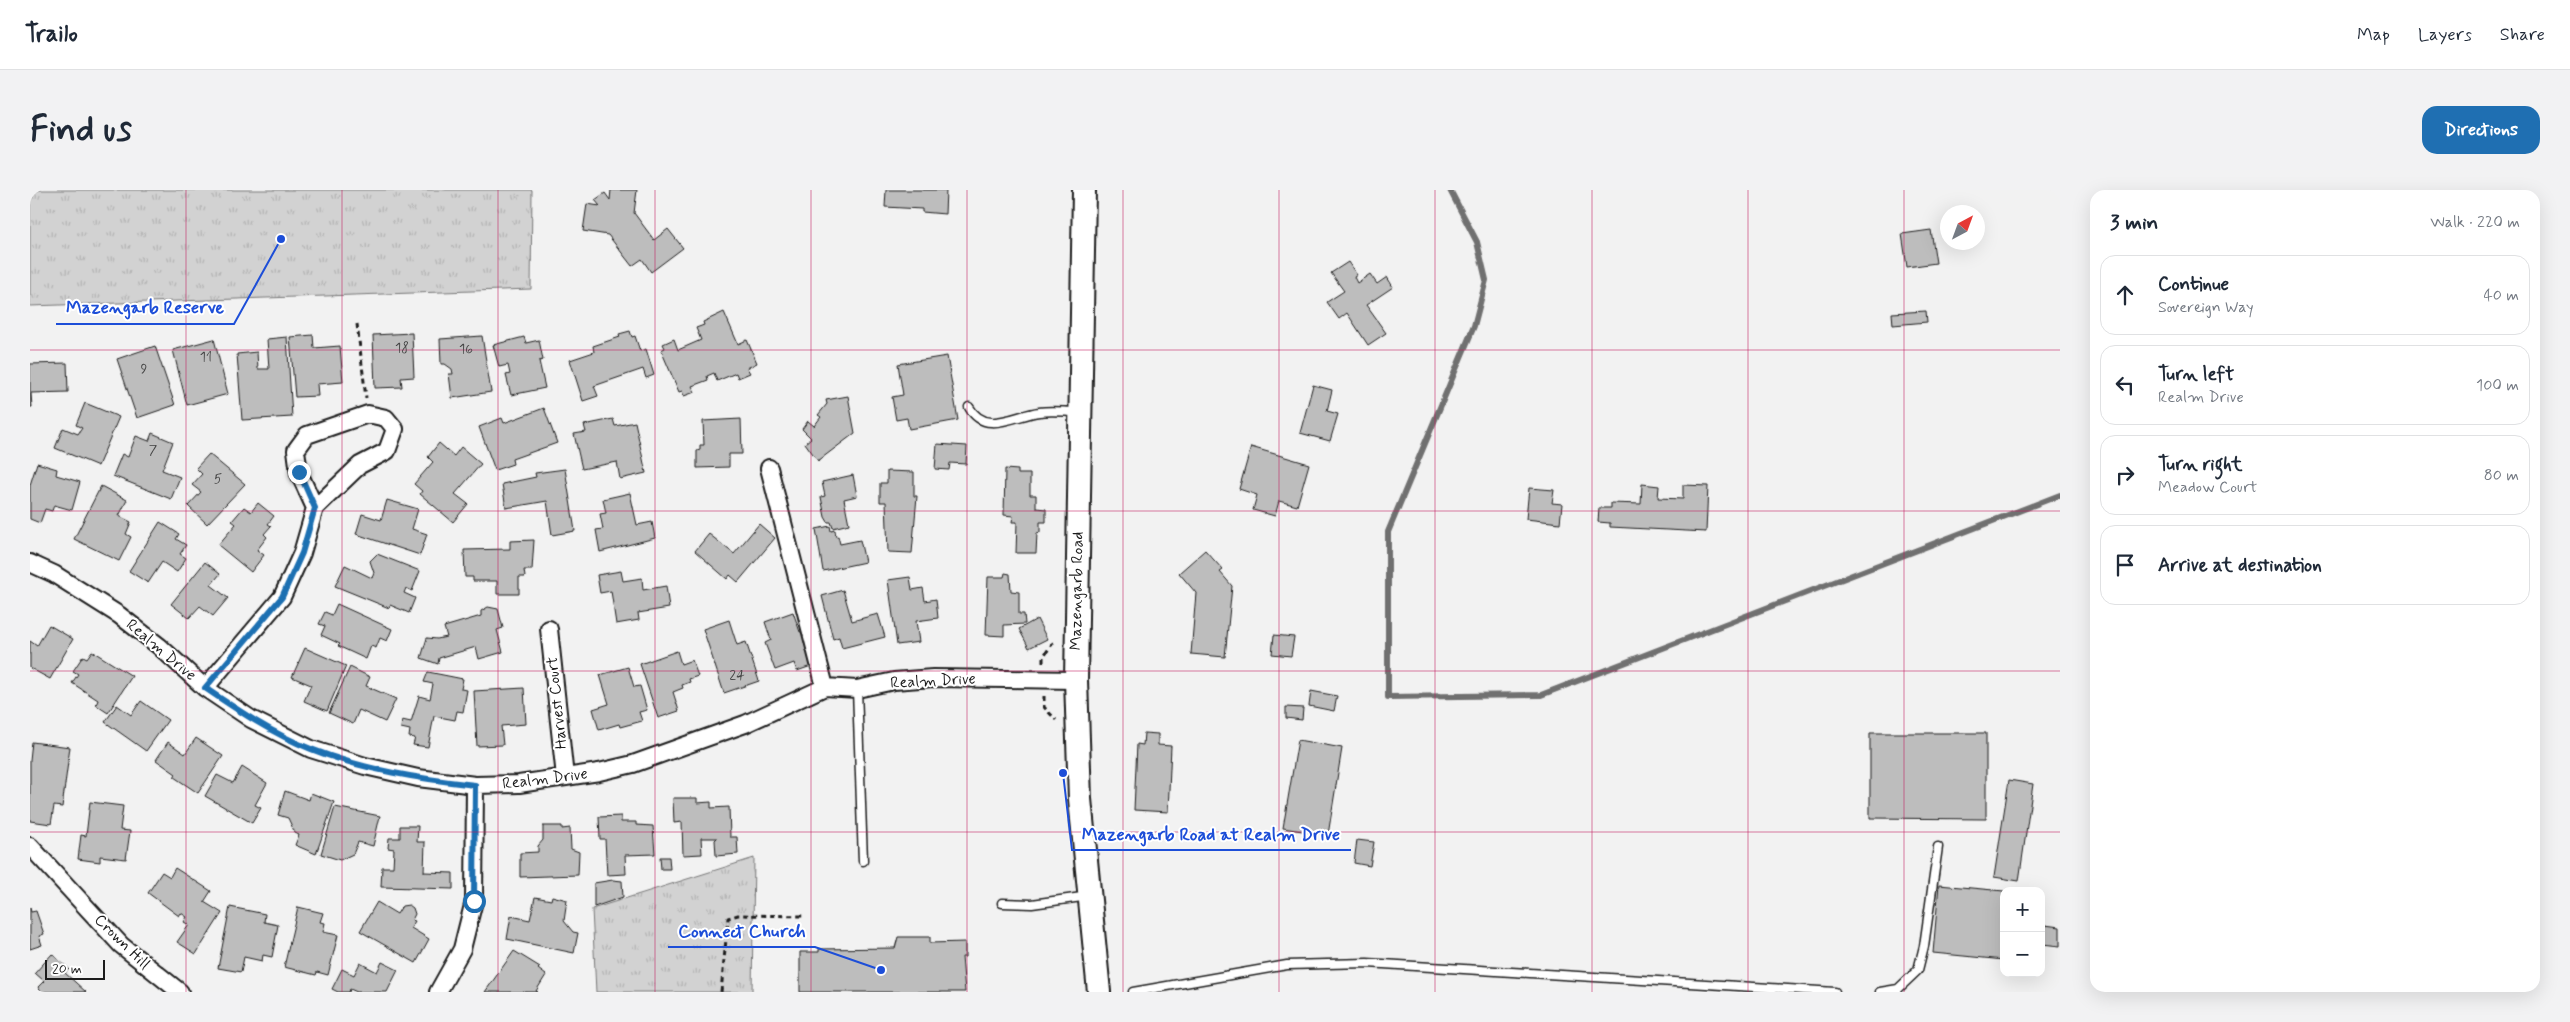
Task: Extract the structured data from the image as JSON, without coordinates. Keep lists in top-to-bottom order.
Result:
{
  "streets": {
    "main road": ["Mazengarb Road"],
    "street": ["Realm Drive", "Harvest Court", "Crown Hill"]
  },
  "crossings": [
    ["Mazengarb Road", "Realm Drive"],
    ["Realm Drive", "Harvest Court"]
  ],
  "places": ["Mazengarb Reserve", "Mazengarb Road at Realm Drive", "Connect Church"],
  "house_numbers": [
    "18",
    "16",
    "11",
    "9",
    "7",
    "5",
    "24"
  ],
  "scale_bar": "20 m",
  "north": "top right",
  "page": {
    "header": "Trailo",
    "nav": ["Map", "Layers", "Share"],
    "buttons": "Directions",
    "title": "Find us",
    "heading": ["3 min", "Walk · 220 m"],
    "list": [
      ["Continue", "Sovereign Way", "40 m"],
      ["Turn left", "Realm Drive", "100 m"],
      ["Turn right", "Meadow Court", "80 m"],
      "Arrive at destination"
    ],
    "map_buttons": ["+", "−"],
    "scale": "20 m"
  }
}
